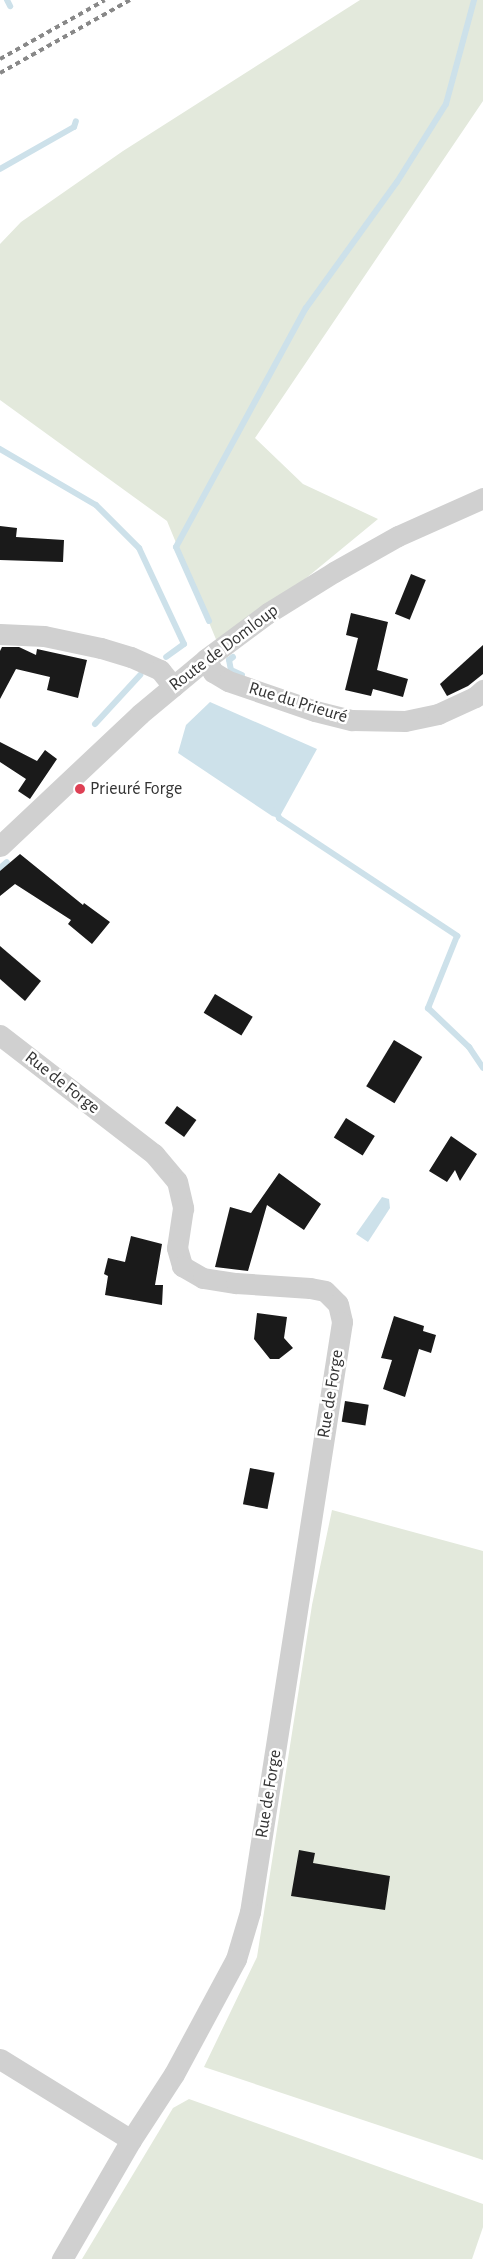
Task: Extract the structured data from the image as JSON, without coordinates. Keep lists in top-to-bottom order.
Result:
{
  "streets": {
    "street": ["Route de Domloup", "Rue du Prieuré", "Rue de Forge"]
  },
  "crossings": [
    ["Route de Domloup", "Rue du Prieuré"]
  ],
  "places": ["Prieuré Forge"]
}
